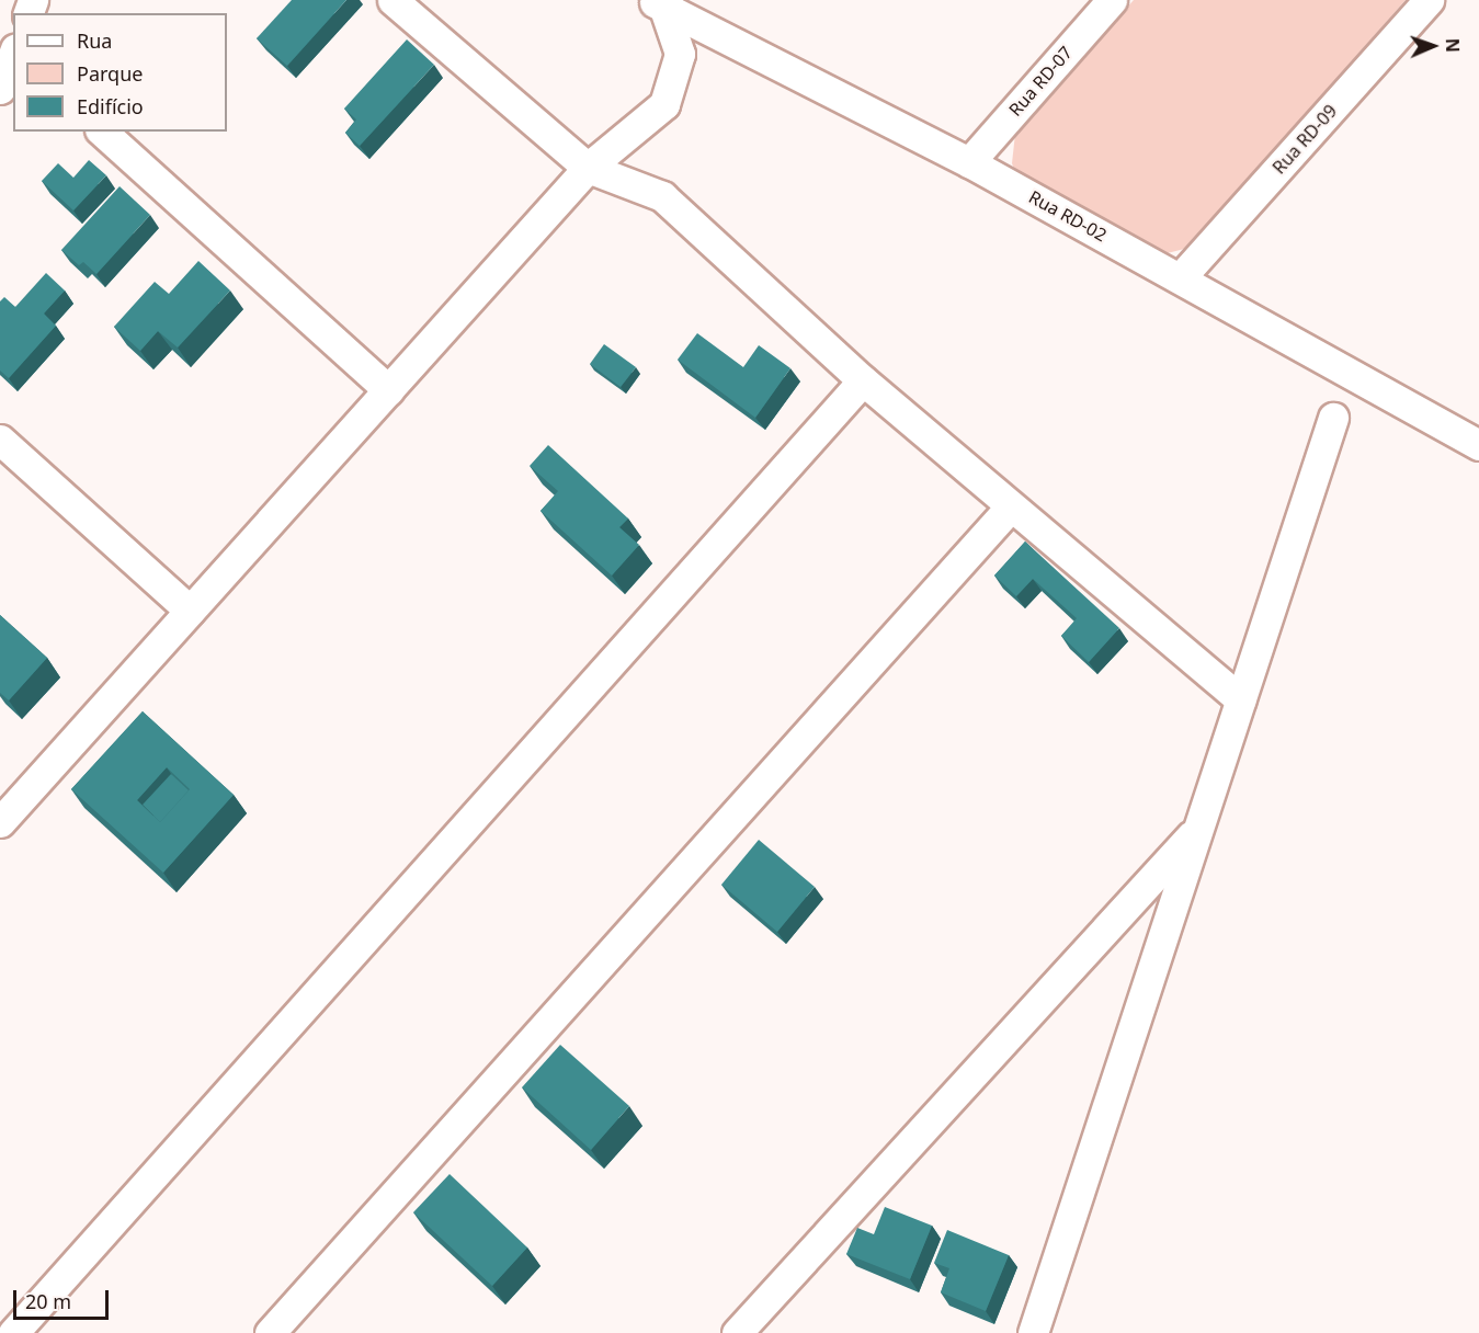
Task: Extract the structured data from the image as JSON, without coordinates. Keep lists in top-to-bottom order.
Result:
{
  "streets": {
    "street": ["Rua RD-07", "Rua RD-09", "Rua RD-02"]
  },
  "crossings": [
    ["Rua RD-07", "Rua RD-02"],
    ["Rua RD-09", "Rua RD-02"]
  ],
  "legend": ["Rua", "Parque", "Edifício"],
  "scale_bar": "20 m",
  "north": "right"
}
